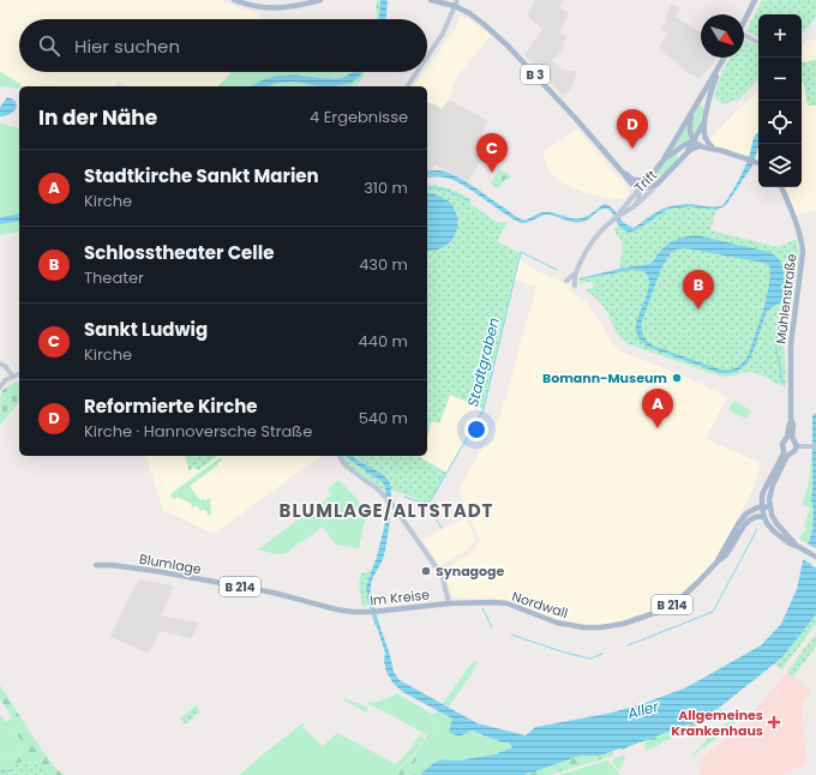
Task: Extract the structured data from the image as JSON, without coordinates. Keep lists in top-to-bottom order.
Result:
{
  "streets": {
    "main road": [
      "B 3",
      "Trift",
      "Mühlenstraße",
      "Blumlage",
      "B 214",
      "Im Kreise",
      "Nordwall"
    ]
  },
  "crossings": [
    ["Mühlenstraße", "B 214"],
    ["Blumlage", "Im Kreise"],
    ["B 214", "Nordwall"],
    ["Im Kreise", "Nordwall"]
  ],
  "districts": ["BLUMLAGE/ALTSTADT"],
  "water": ["Stadtgraben", "Aller"],
  "places": {
    "other": ["Bomann-Museum", "Synagoge"],
    "health": ["Allgemeines Krankenhaus"]
  },
  "north": "bottom right",
  "page": {
    "map_buttons": ["+", "−"],
    "search": "Hier suchen",
    "heading": ["In der Nähe", "4 Ergebnisse"],
    "pins": [
      "D",
      "C",
      "B",
      "A"
    ],
    "list": [
      {
        "mark": "A",
        "name": "Stadtkirche Sankt Marien",
        "note": "Kirche",
        "value": "310 m"
      },
      {
        "mark": "B",
        "name": "Schlosstheater Celle",
        "note": "Theater",
        "value": "430 m"
      },
      {
        "mark": "C",
        "name": "Sankt Ludwig",
        "note": "Kirche",
        "value": "440 m"
      },
      {
        "mark": "D",
        "name": "Reformierte Kirche",
        "note": "Kirche · Hannoversche Straße",
        "value": "540 m"
      }
    ]
  }
}
